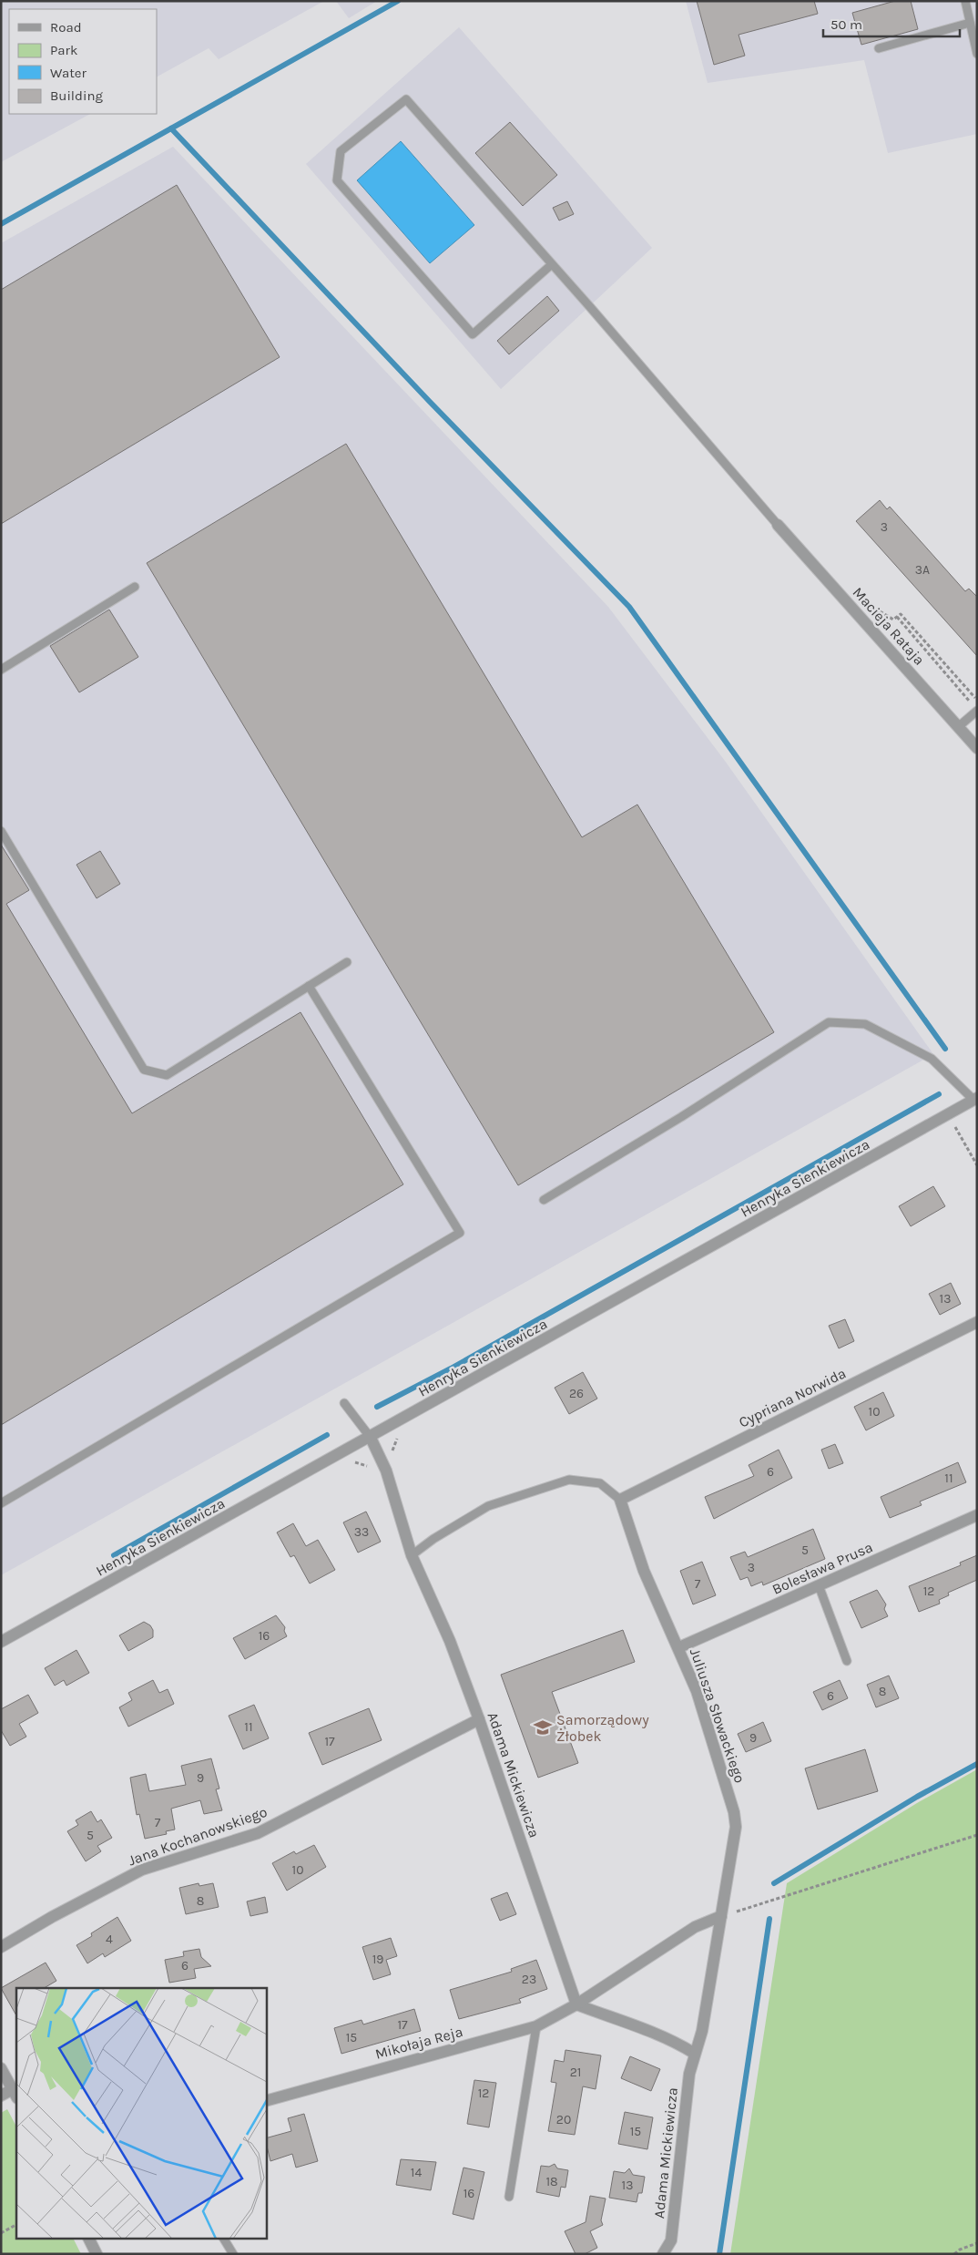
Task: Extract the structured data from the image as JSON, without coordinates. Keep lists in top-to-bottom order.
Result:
{
  "streets": {
    "street": [
      "Macieja Rataja",
      "Henryka Sienkiewicza",
      "Cypriana Norwida",
      "Bolesława Prusa",
      "Juliusza Słowackiego",
      "Adama Mickiewicza",
      "Jana Kochanowskiego",
      "Mikołaja Reja"
    ]
  },
  "crossings": [
    ["Henryka Sienkiewicza", "Adama Mickiewicza"],
    ["Cypriana Norwida", "Juliusza Słowackiego"],
    ["Bolesława Prusa", "Juliusza Słowackiego"],
    ["Juliusza Słowackiego", "Adama Mickiewicza"],
    ["Juliusza Słowackiego", "Mikołaja Reja"],
    ["Adama Mickiewicza", "Jana Kochanowskiego"],
    ["Adama Mickiewicza", "Mikołaja Reja"]
  ],
  "places": {
    "school or university": ["Samorządowy Żłobek"]
  },
  "house_numbers": [
    "3",
    "3A",
    "13",
    "26",
    "10",
    "6",
    "11",
    "33",
    "5",
    "3",
    "7",
    "12",
    "16",
    "8",
    "6",
    "11",
    "9",
    "17",
    "9",
    "7",
    "5",
    "10",
    "8",
    "4",
    "19",
    "6",
    "23",
    "17",
    "15",
    "21",
    "12",
    "20",
    "15",
    "14",
    "18",
    "13",
    "16"
  ],
  "legend": [
    "Road",
    "Park",
    "Water",
    "Building"
  ],
  "scale_bar": "50 m"
}
